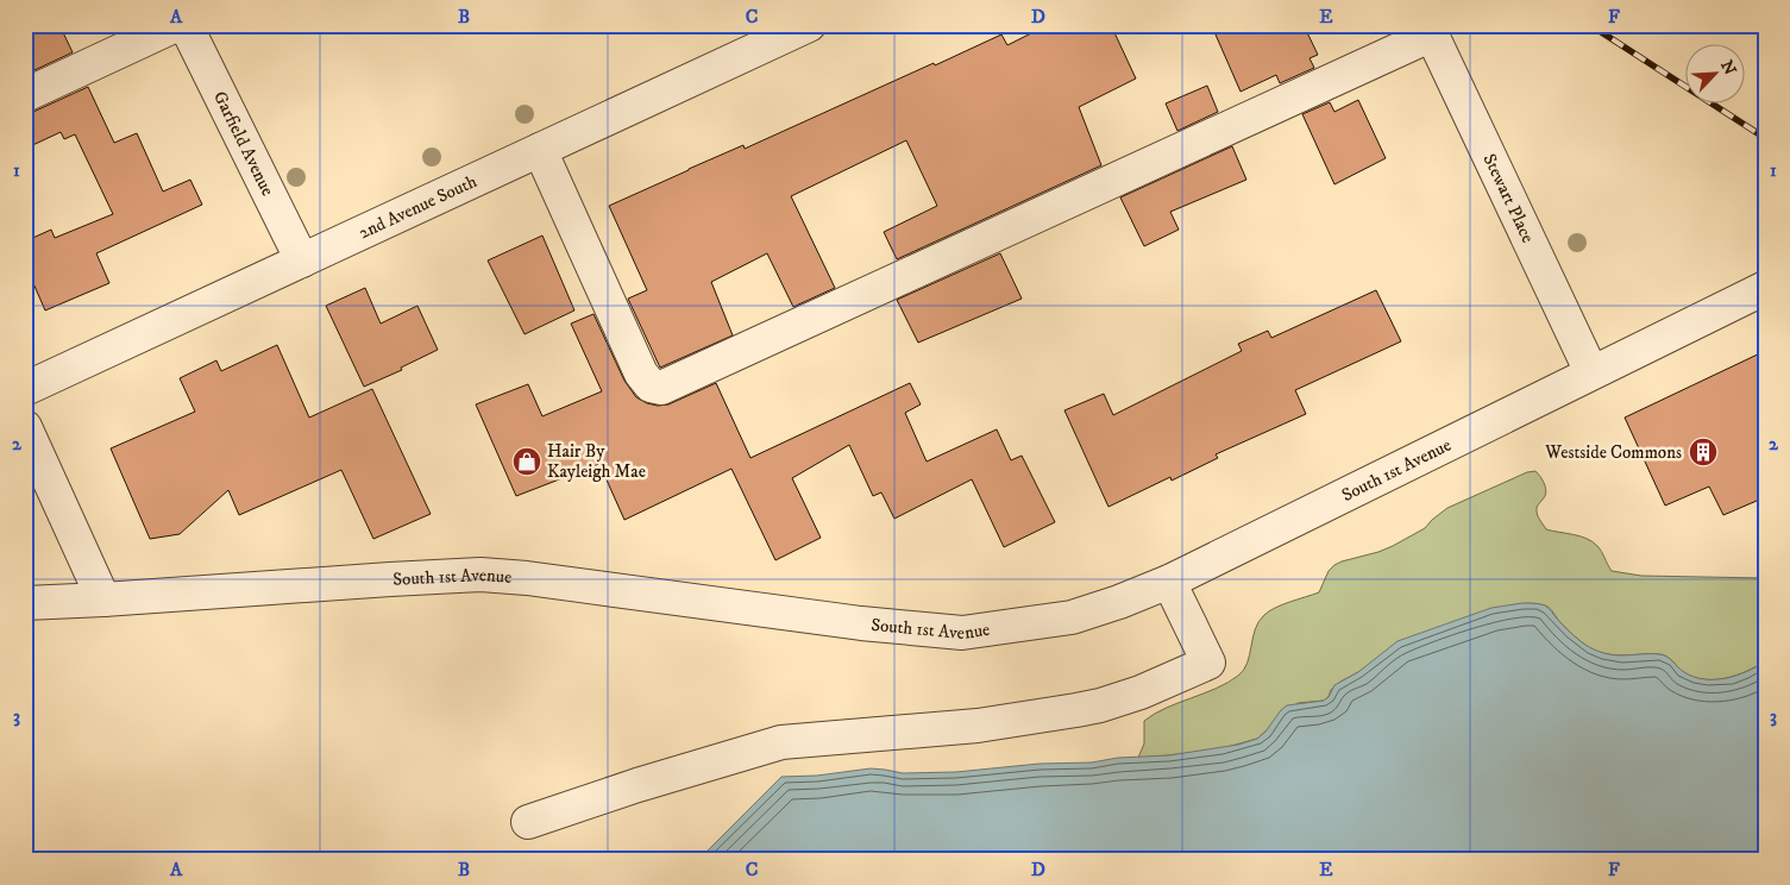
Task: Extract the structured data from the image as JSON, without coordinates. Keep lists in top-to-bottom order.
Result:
{
  "streets": {
    "street": [
      "Garfield Avenue",
      "Stewart Place",
      "2nd Avenue South",
      "South 1st Avenue"
    ]
  },
  "crossings": [
    ["Garfield Avenue", "2nd Avenue South"],
    ["Stewart Place", "South 1st Avenue"]
  ],
  "places": {
    "building": ["Westside Commons"],
    "shop": ["Hair By Kayleigh Mae"]
  },
  "north": "top right",
  "grid": {
    "columns": [
      "A",
      "B",
      "C",
      "D",
      "E",
      "F"
    ],
    "rows": ["1", "2", "3"]
  }
}
